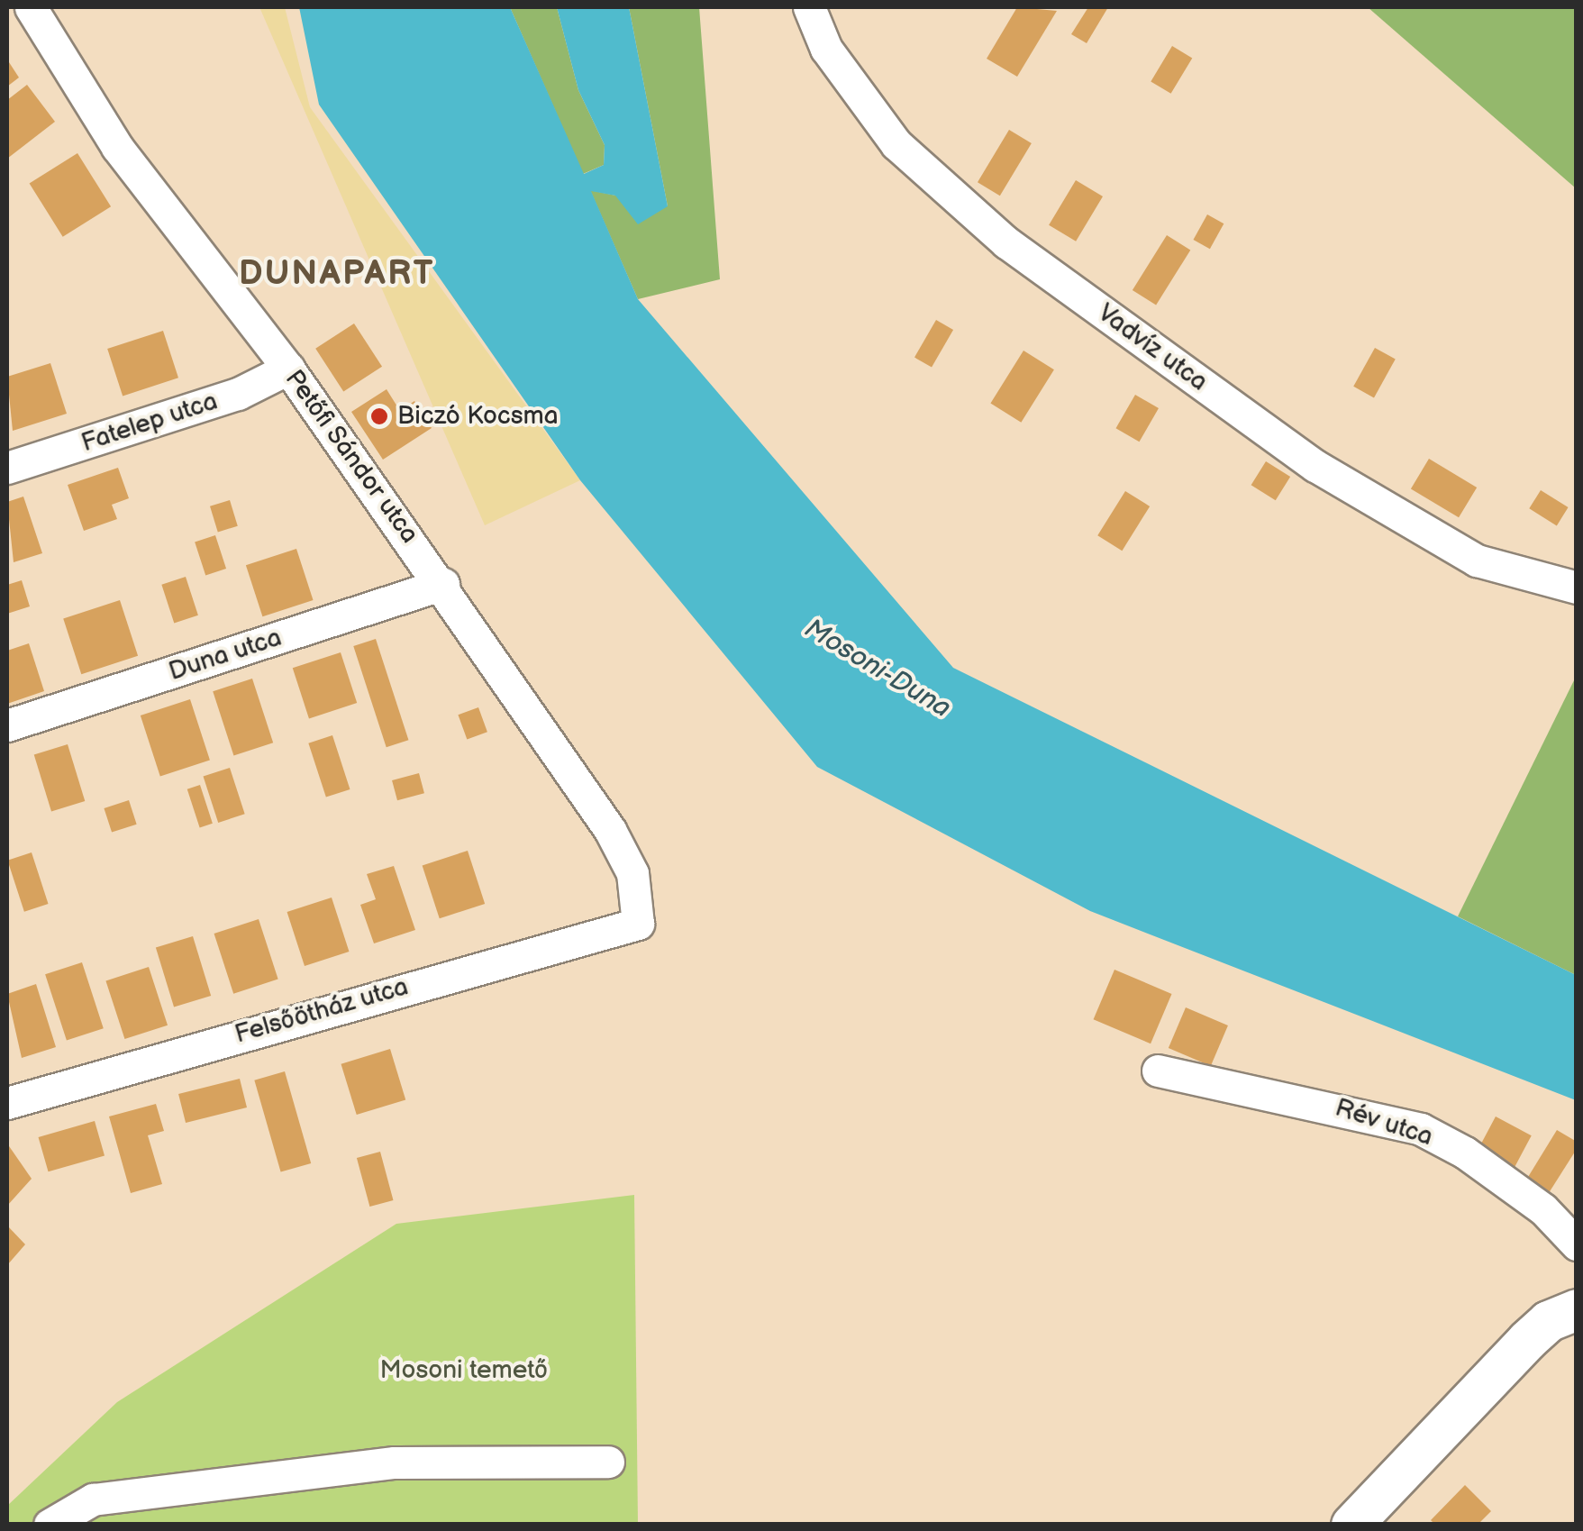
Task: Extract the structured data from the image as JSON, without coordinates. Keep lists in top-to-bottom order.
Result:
{
  "streets": {
    "street": [
      "Vadvíz utca",
      "Fatelep utca",
      "Petőfi Sándor utca",
      "Duna utca",
      "Felsőötház utca",
      "Rév utca"
    ]
  },
  "crossings": [
    ["Fatelep utca", "Petőfi Sándor utca"],
    ["Petőfi Sándor utca", "Duna utca"],
    ["Petőfi Sándor utca", "Felsőötház utca"]
  ],
  "districts": ["DUNAPART"],
  "water": ["Mosoni-Duna"],
  "parks": ["Mosoni temető"],
  "places": ["Biczó Kocsma"]
}
